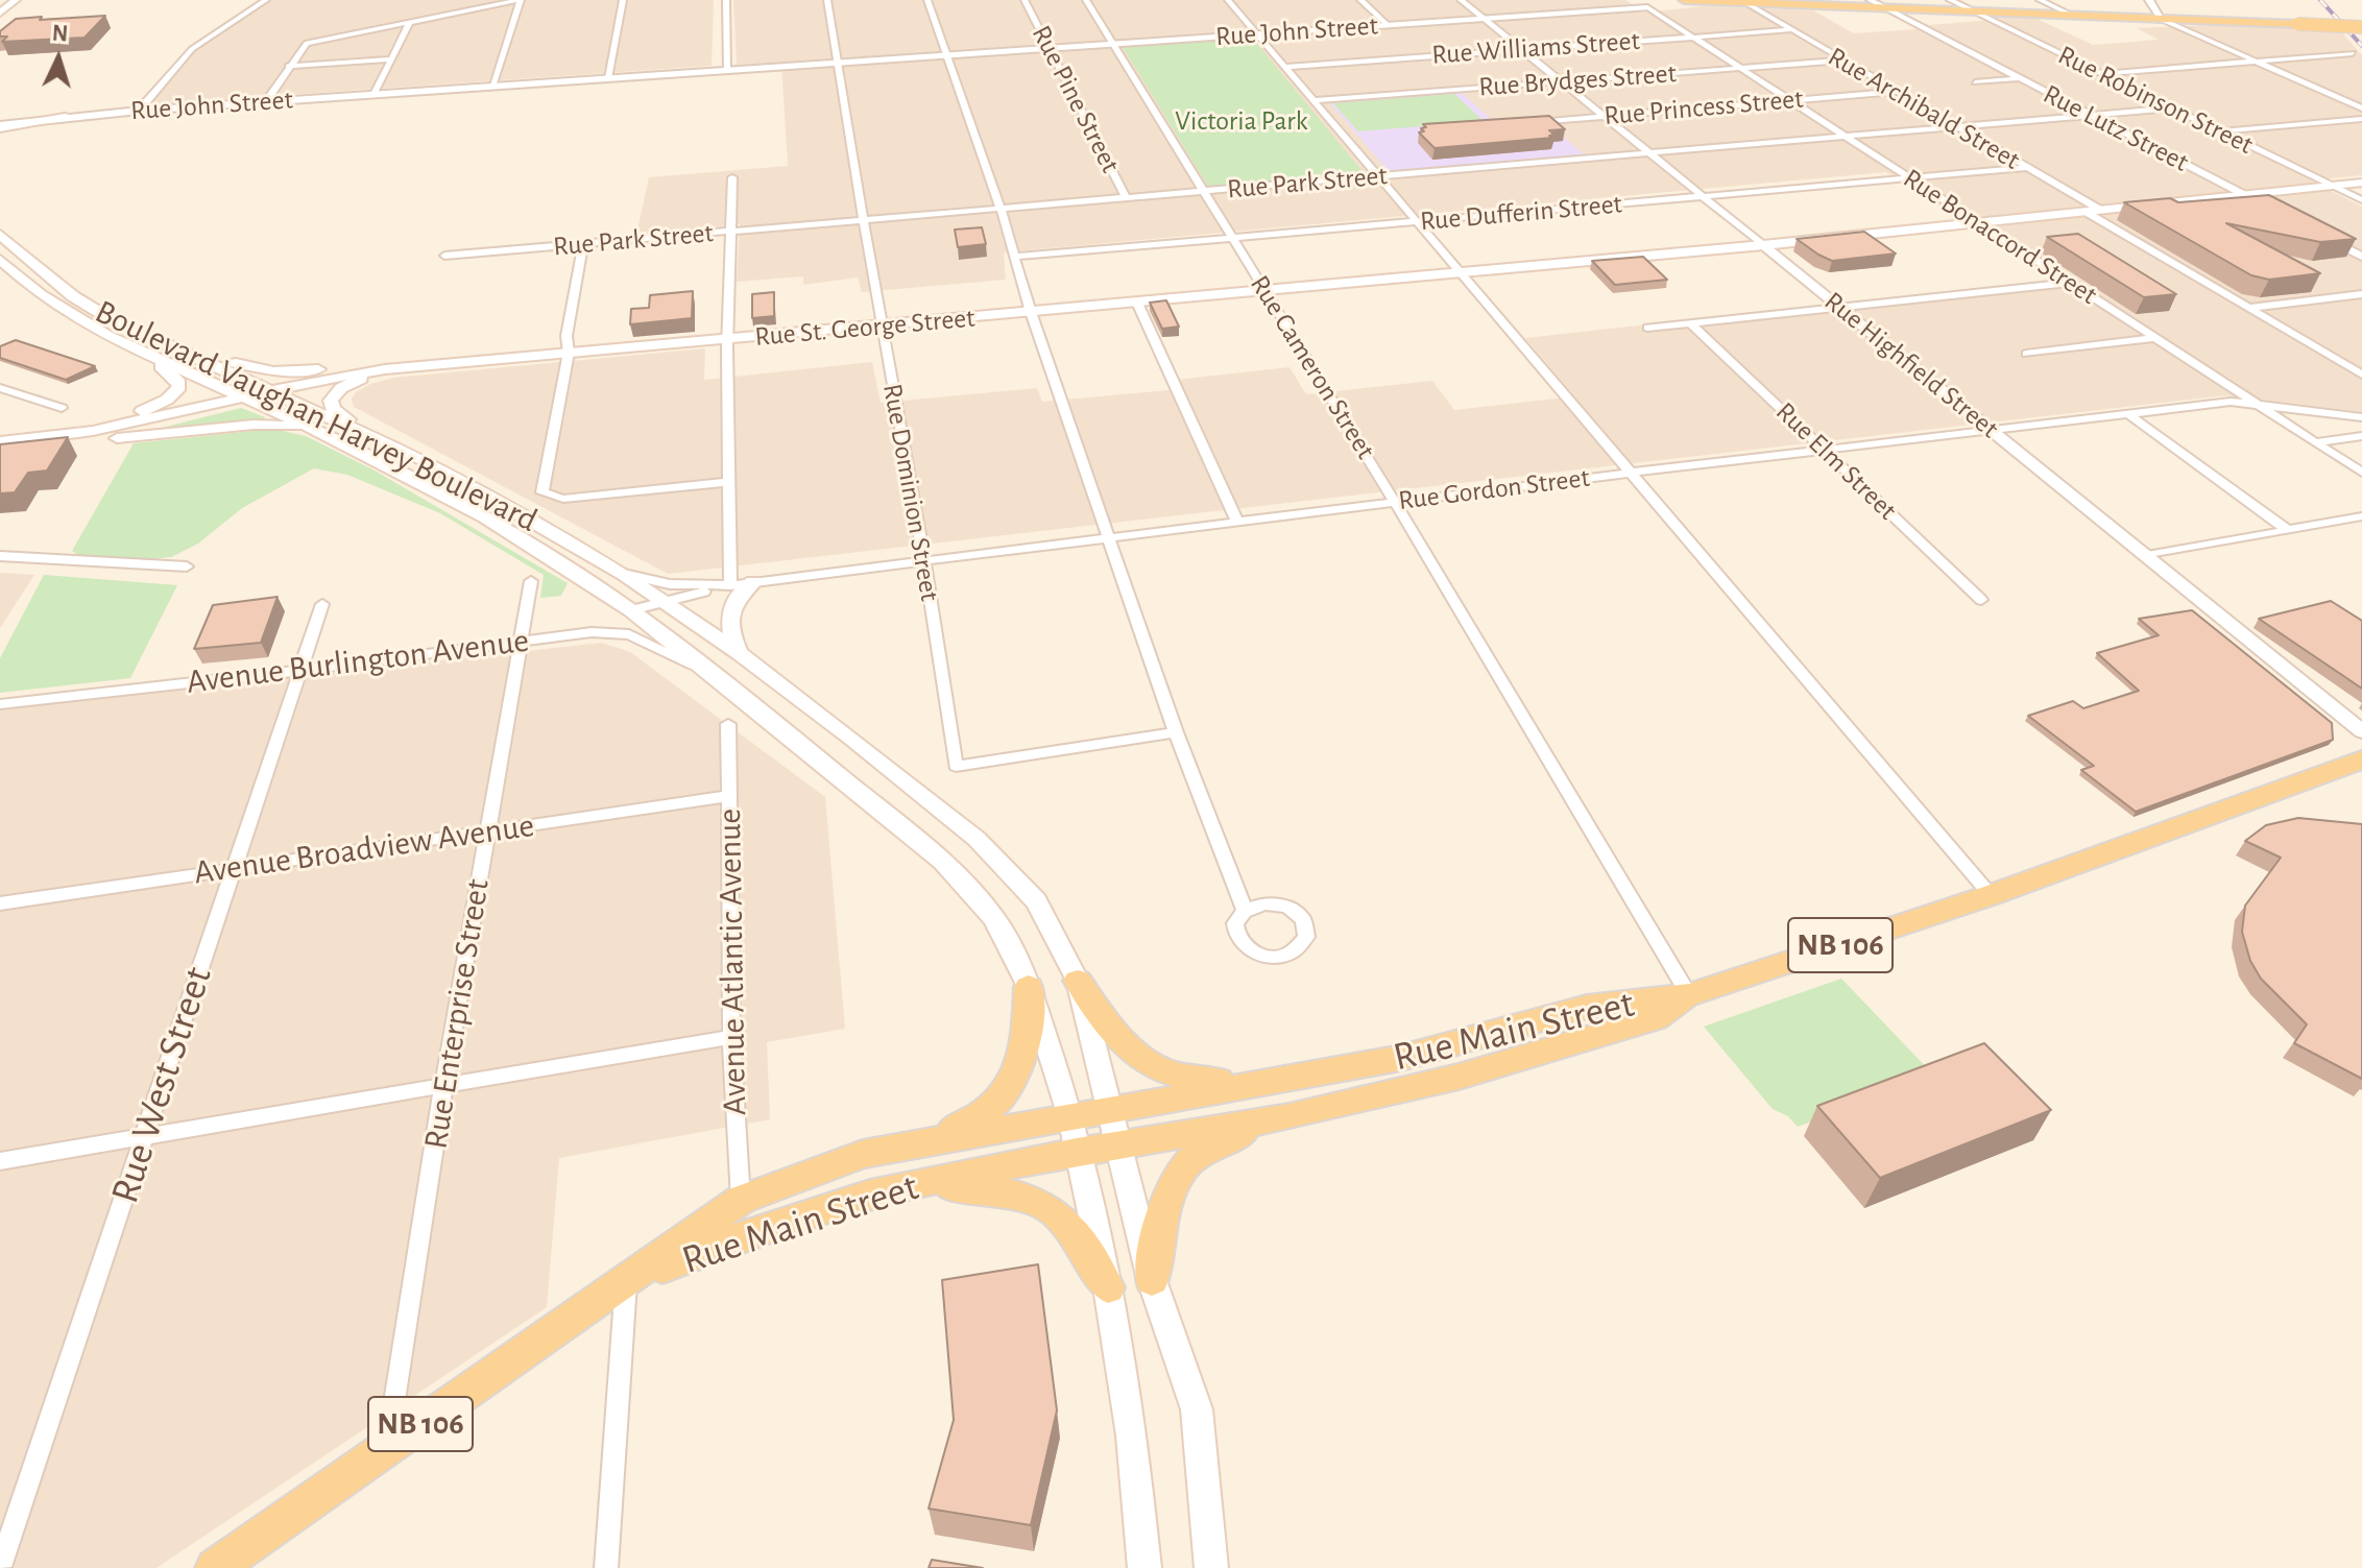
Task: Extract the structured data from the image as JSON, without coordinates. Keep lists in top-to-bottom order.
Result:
{
  "streets": {
    "main road": [
      "Rue St. George Street",
      "Boulevard Vaughan Harvey Boulevard",
      "NB 106",
      "Rue Main Street"
    ],
    "street": [
      "Rue John Street",
      "Rue Williams Street",
      "Rue Brydges Street",
      "Rue Pine Street",
      "Rue Robinson Street",
      "Rue Princess Street",
      "Rue Archibald Street",
      "Rue Lutz Street",
      "Rue Park Street",
      "Rue Dufferin Street",
      "Rue Bonaccord Street",
      "Rue Highfield Street",
      "Rue Cameron Street",
      "Rue Elm Street",
      "Rue Gordon Street",
      "Rue Dominion Street",
      "Avenue Burlington Avenue",
      "Avenue Broadview Avenue",
      "Avenue Atlantic Avenue",
      "Rue Enterprise Street",
      "Rue West Street"
    ]
  },
  "crossings": [
    ["Rue John Street", "Rue Pine Street"],
    ["Rue John Street", "Rue Bonaccord Street"],
    ["Rue John Street", "Rue Highfield Street"],
    ["Rue John Street", "Rue Cameron Street"],
    ["Rue John Street", "Rue Dominion Street"],
    ["Rue Williams Street", "Rue Archibald Street"],
    ["Rue Williams Street", "Rue Bonaccord Street"],
    ["Rue Williams Street", "Rue Highfield Street"],
    ["Rue Brydges Street", "Rue Archibald Street"],
    ["Rue Brydges Street", "Rue Bonaccord Street"],
    ["Rue Brydges Street", "Rue Highfield Street"],
    ["Rue Pine Street", "Rue Park Street"],
    ["Rue Robinson Street", "Rue Park Street"],
    ["Rue Robinson Street", "Rue St. George Street"],
    ["Rue Princess Street", "Rue Archibald Street"],
    ["Rue Princess Street", "Rue Bonaccord Street"],
    ["Rue Princess Street", "Rue Highfield Street"],
    ["Rue Archibald Street", "Rue Park Street"],
    ["Rue Archibald Street", "Rue Dufferin Street"],
    ["Rue Archibald Street", "Rue St. George Street"],
    ["Rue Lutz Street", "Rue Park Street"],
    ["Rue Lutz Street", "Rue St. George Street"],
    ["Rue Park Street", "Rue Bonaccord Street"],
    ["Rue Park Street", "Rue Highfield Street"],
    ["Rue Park Street", "Rue Cameron Street"],
    ["Rue Park Street", "Rue Dominion Street"],
    ["Rue Dufferin Street", "Rue Bonaccord Street"],
    ["Rue Dufferin Street", "Rue Highfield Street"],
    ["Rue Dufferin Street", "Rue Cameron Street"],
    ["Rue Bonaccord Street", "Rue St. George Street"],
    ["Rue Bonaccord Street", "Rue Gordon Street"],
    ["Rue St. George Street", "Rue Highfield Street"],
    ["Rue St. George Street", "Rue Cameron Street"],
    ["Rue St. George Street", "Boulevard Vaughan Harvey Boulevard"],
    ["Rue St. George Street", "Rue Dominion Street"],
    ["Rue Highfield Street", "Rue Gordon Street"],
    ["Rue Cameron Street", "Rue Gordon Street"],
    ["Rue Cameron Street", "NB 106"],
    ["Rue Cameron Street", "Rue Main Street"],
    ["Boulevard Vaughan Harvey Boulevard", "Rue Gordon Street"],
    ["Boulevard Vaughan Harvey Boulevard", "Avenue Burlington Avenue"],
    ["Boulevard Vaughan Harvey Boulevard", "Rue Main Street"],
    ["Rue Elm Street", "Rue Gordon Street"],
    ["Rue Gordon Street", "Rue Dominion Street"],
    ["Avenue Burlington Avenue", "Rue Enterprise Street"],
    ["Avenue Burlington Avenue", "Rue West Street"],
    ["Avenue Broadview Avenue", "Avenue Atlantic Avenue"],
    ["Avenue Broadview Avenue", "Rue Enterprise Street"],
    ["Avenue Broadview Avenue", "Rue West Street"],
    ["NB 106", "Rue Main Street"],
    ["Avenue Atlantic Avenue", "Rue Main Street"],
    ["Rue Enterprise Street", "Rue Main Street"]
  ],
  "parks": ["Victoria Park"],
  "north": "top"
}
